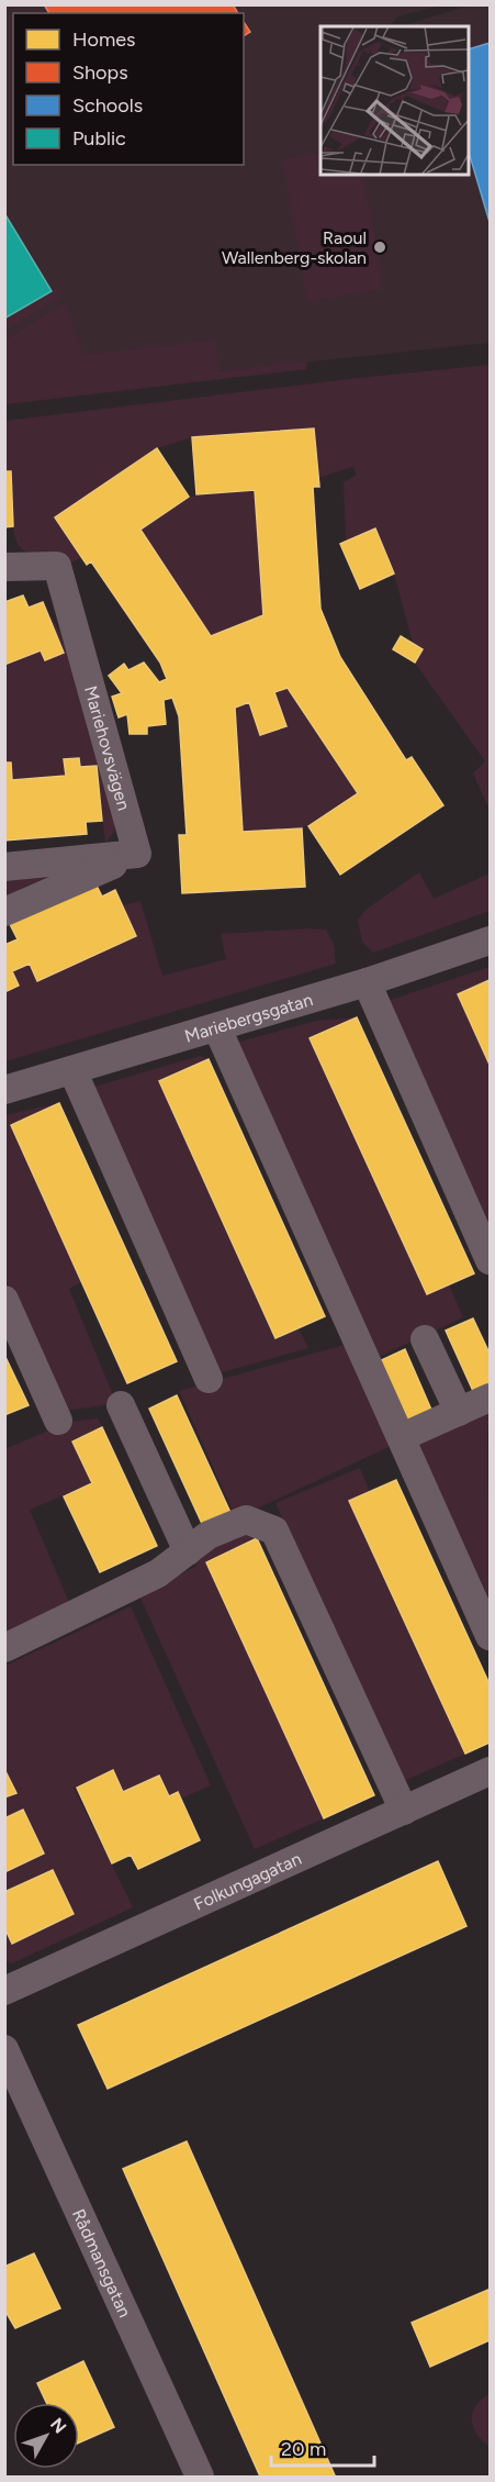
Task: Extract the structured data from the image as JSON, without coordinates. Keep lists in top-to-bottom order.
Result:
{
  "streets": {
    "street": [
      "Mariehovsvägen",
      "Mariebergsgatan",
      "Folkungagatan",
      "Rådmansgatan"
    ]
  },
  "places": ["Raoul Wallenberg-skolan"],
  "legend": [
    "Homes",
    "Shops",
    "Schools",
    "Public"
  ],
  "scale_bar": "20 m",
  "north": "top right"
}
